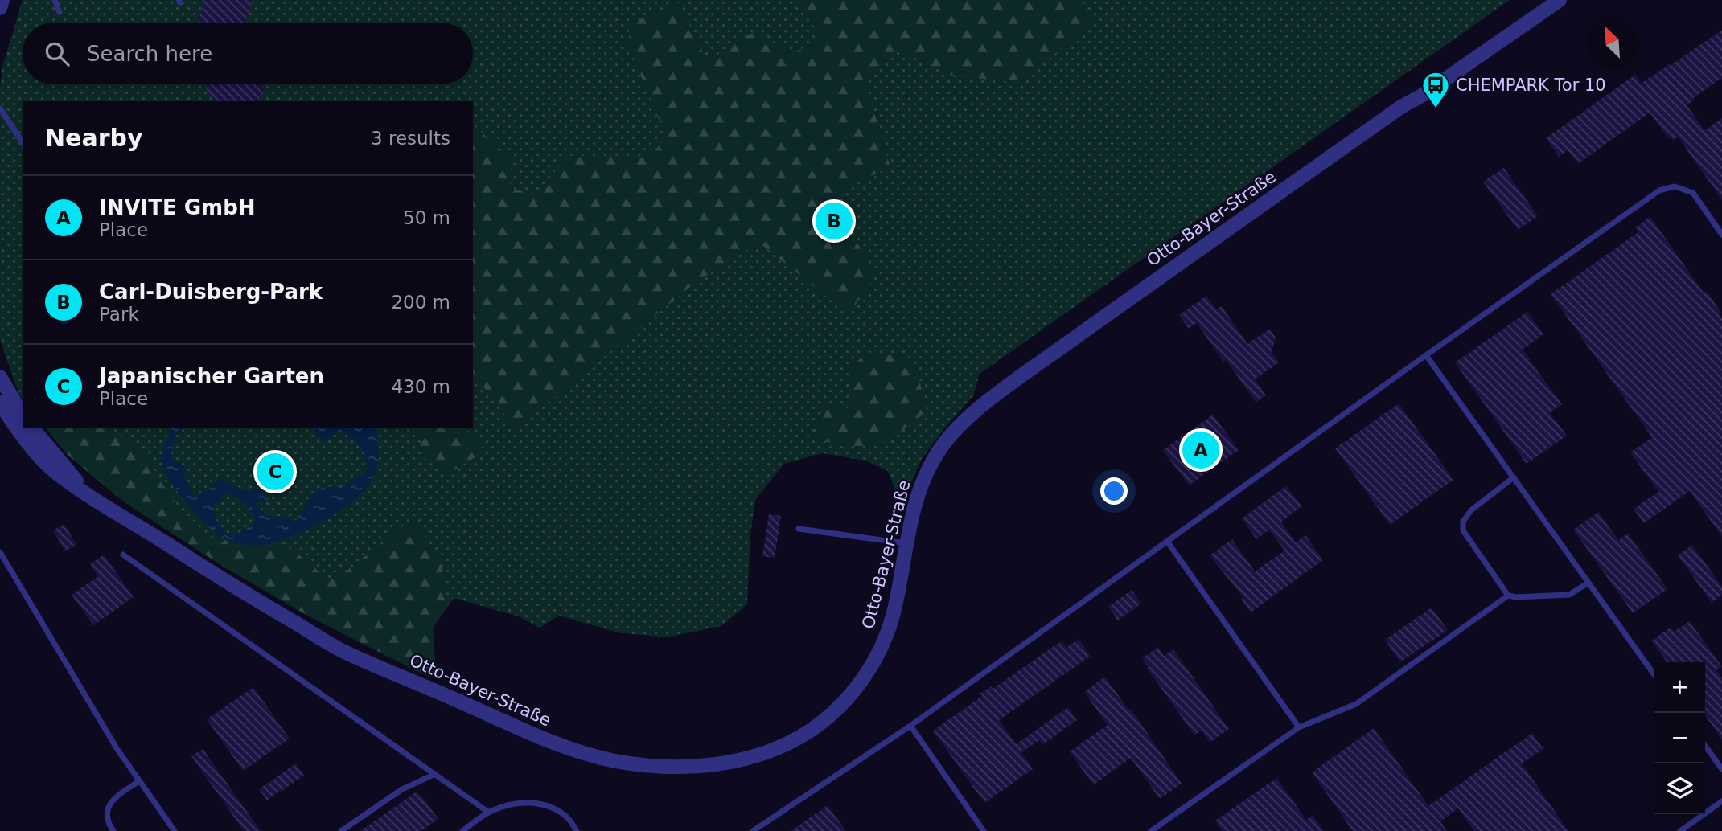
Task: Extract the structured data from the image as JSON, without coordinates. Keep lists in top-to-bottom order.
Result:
{
  "streets": {
    "street": ["Otto-Bayer-Straße"]
  },
  "places": {
    "bus stop": ["CHEMPARK Tor 10"]
  },
  "north": "top left",
  "page": {
    "search": "Search here",
    "heading": ["Nearby", "3 results"],
    "list": [
      {
        "mark": "A",
        "name": "INVITE GmbH",
        "note": "Place",
        "value": "50 m"
      },
      {
        "mark": "B",
        "name": "Carl-Duisberg-Park",
        "note": "Park",
        "value": "200 m"
      },
      {
        "mark": "C",
        "name": "Japanischer Garten",
        "note": "Place",
        "value": "430 m"
      }
    ],
    "pins": ["B", "A", "C"],
    "map_buttons": ["+", "−"]
  }
}
